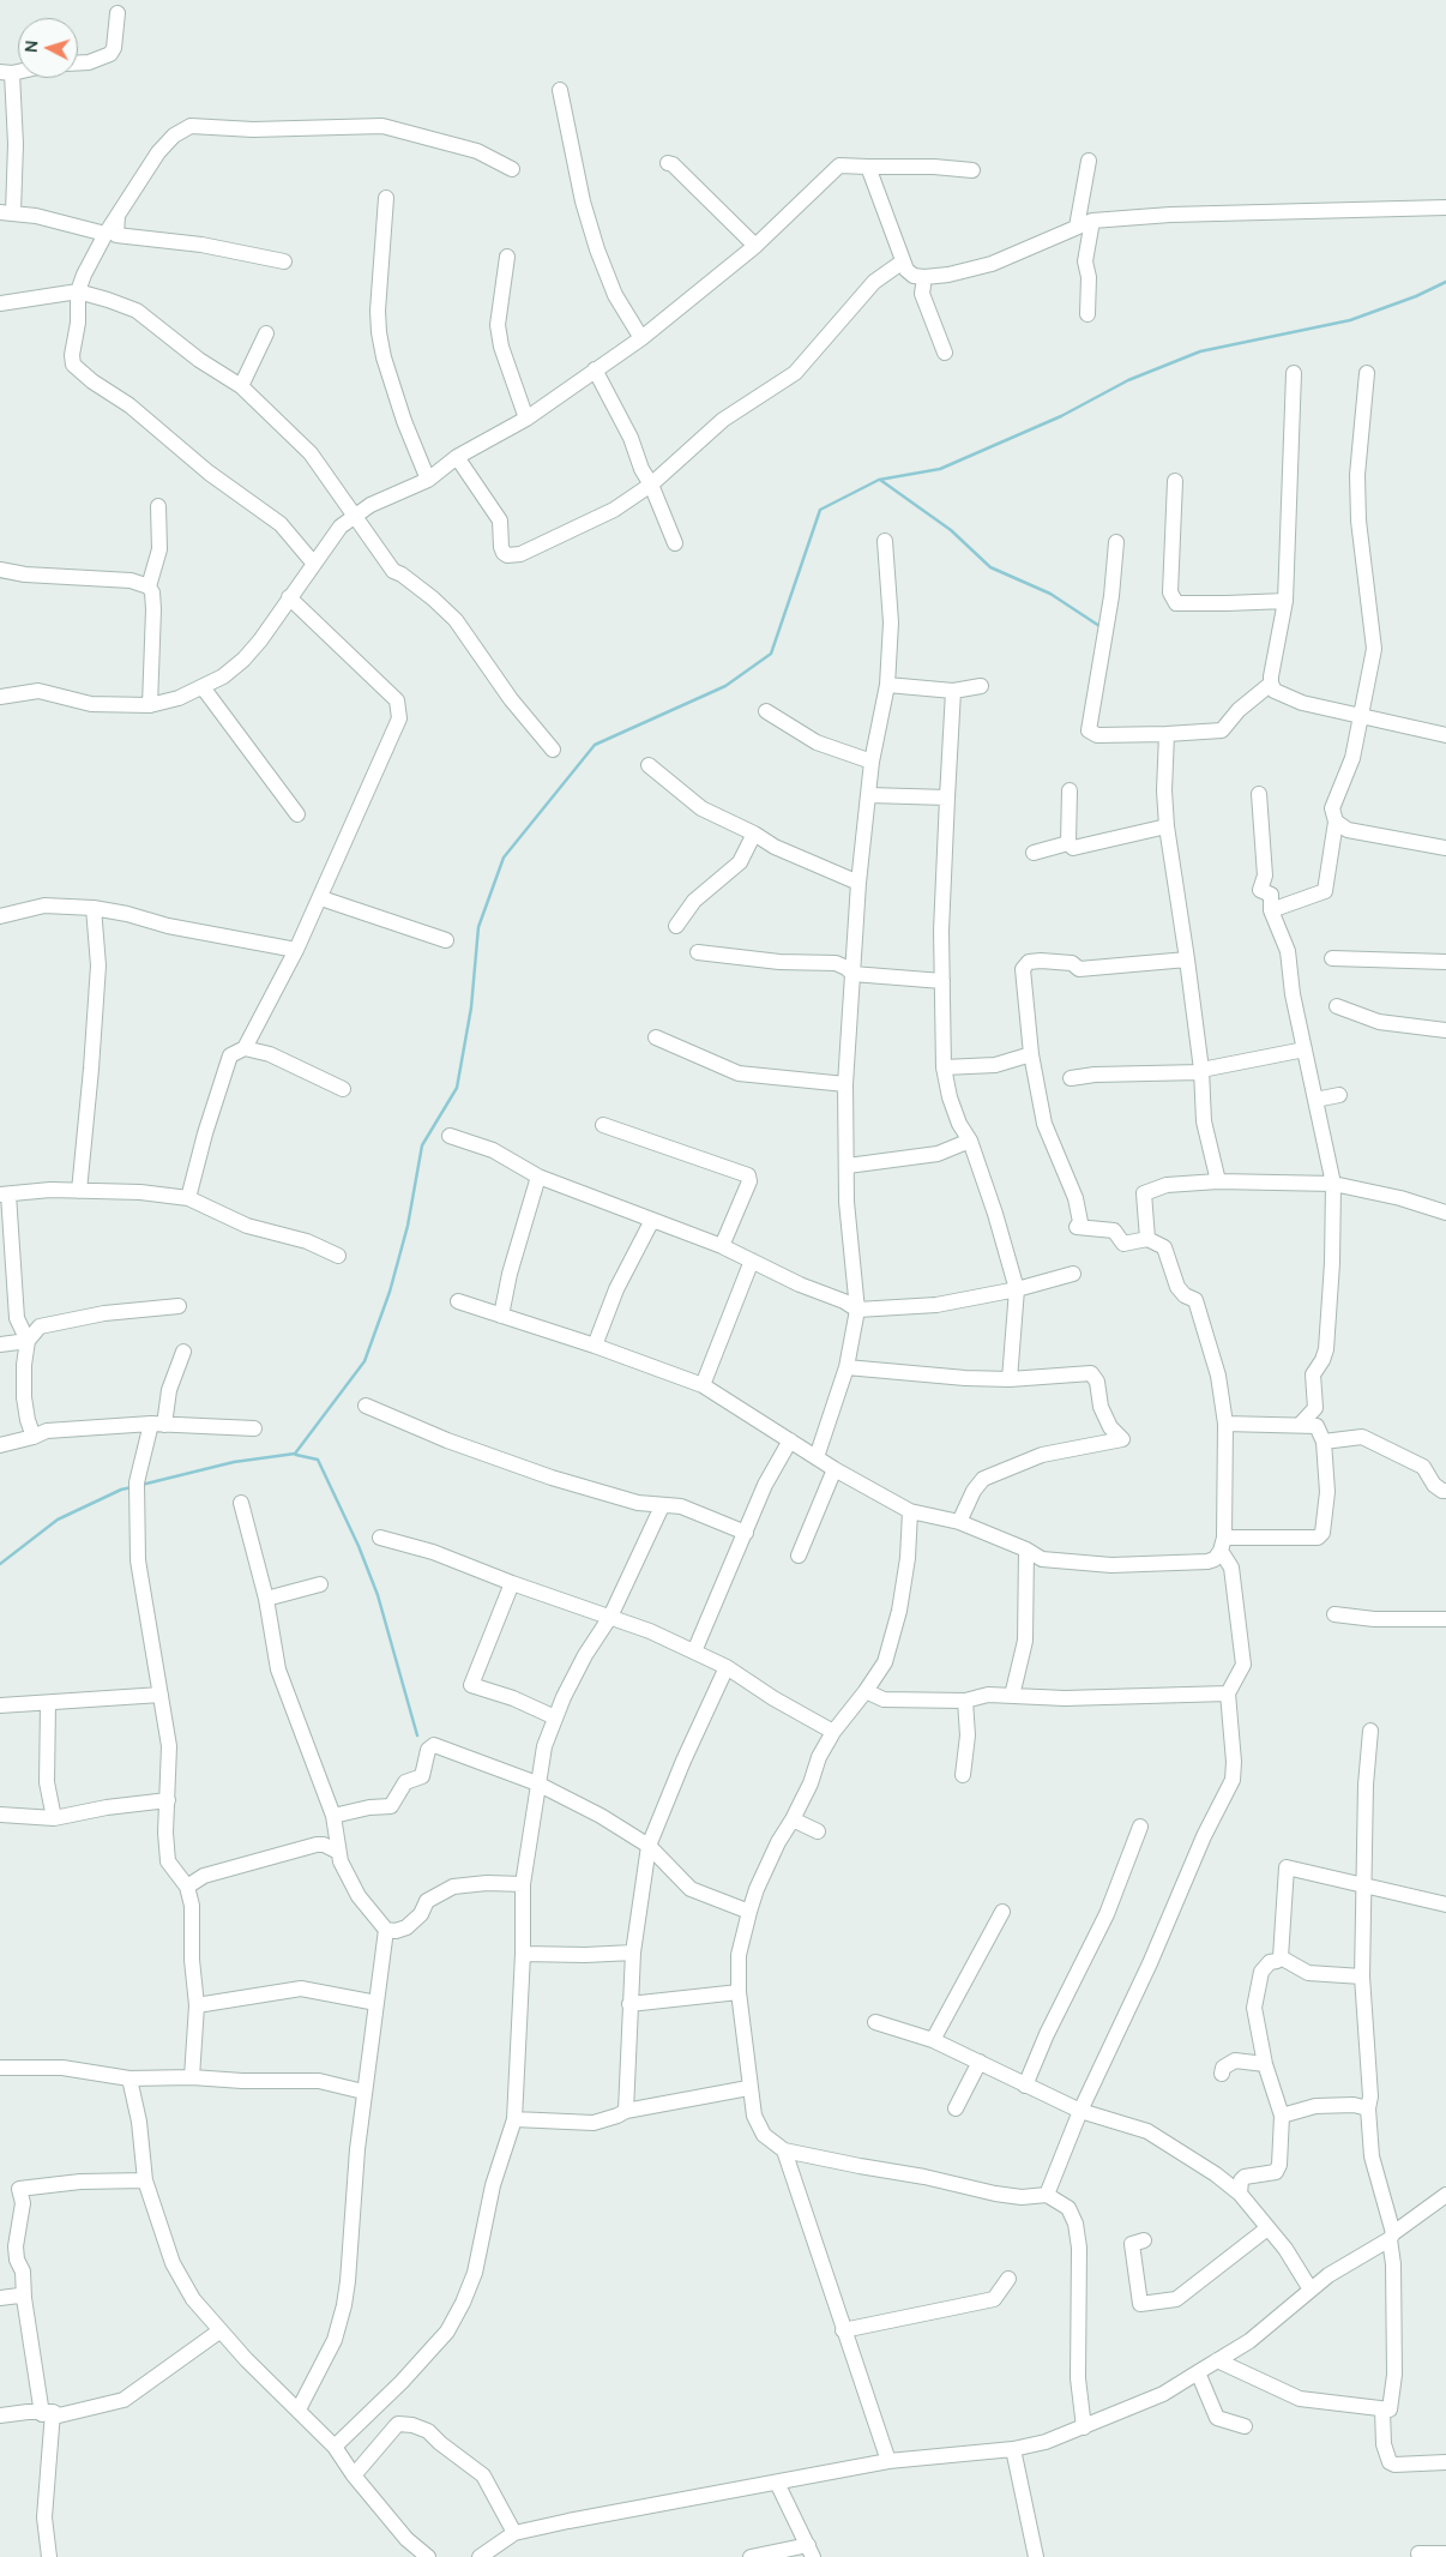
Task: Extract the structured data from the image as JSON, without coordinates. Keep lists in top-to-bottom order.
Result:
{
  "north": "left"
}
